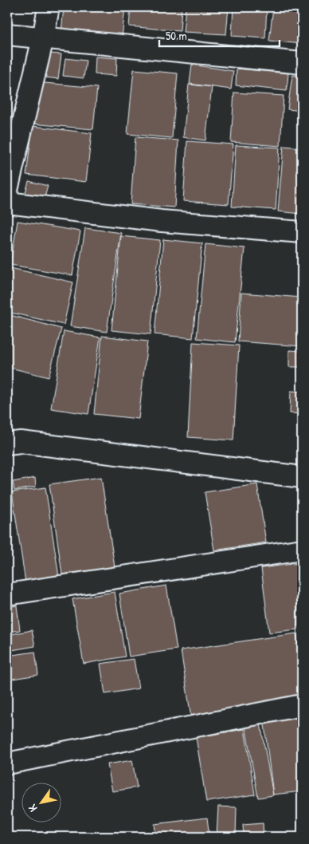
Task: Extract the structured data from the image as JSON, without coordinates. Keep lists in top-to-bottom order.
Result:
{
  "scale_bar": "50 m",
  "north": "bottom left"
}
